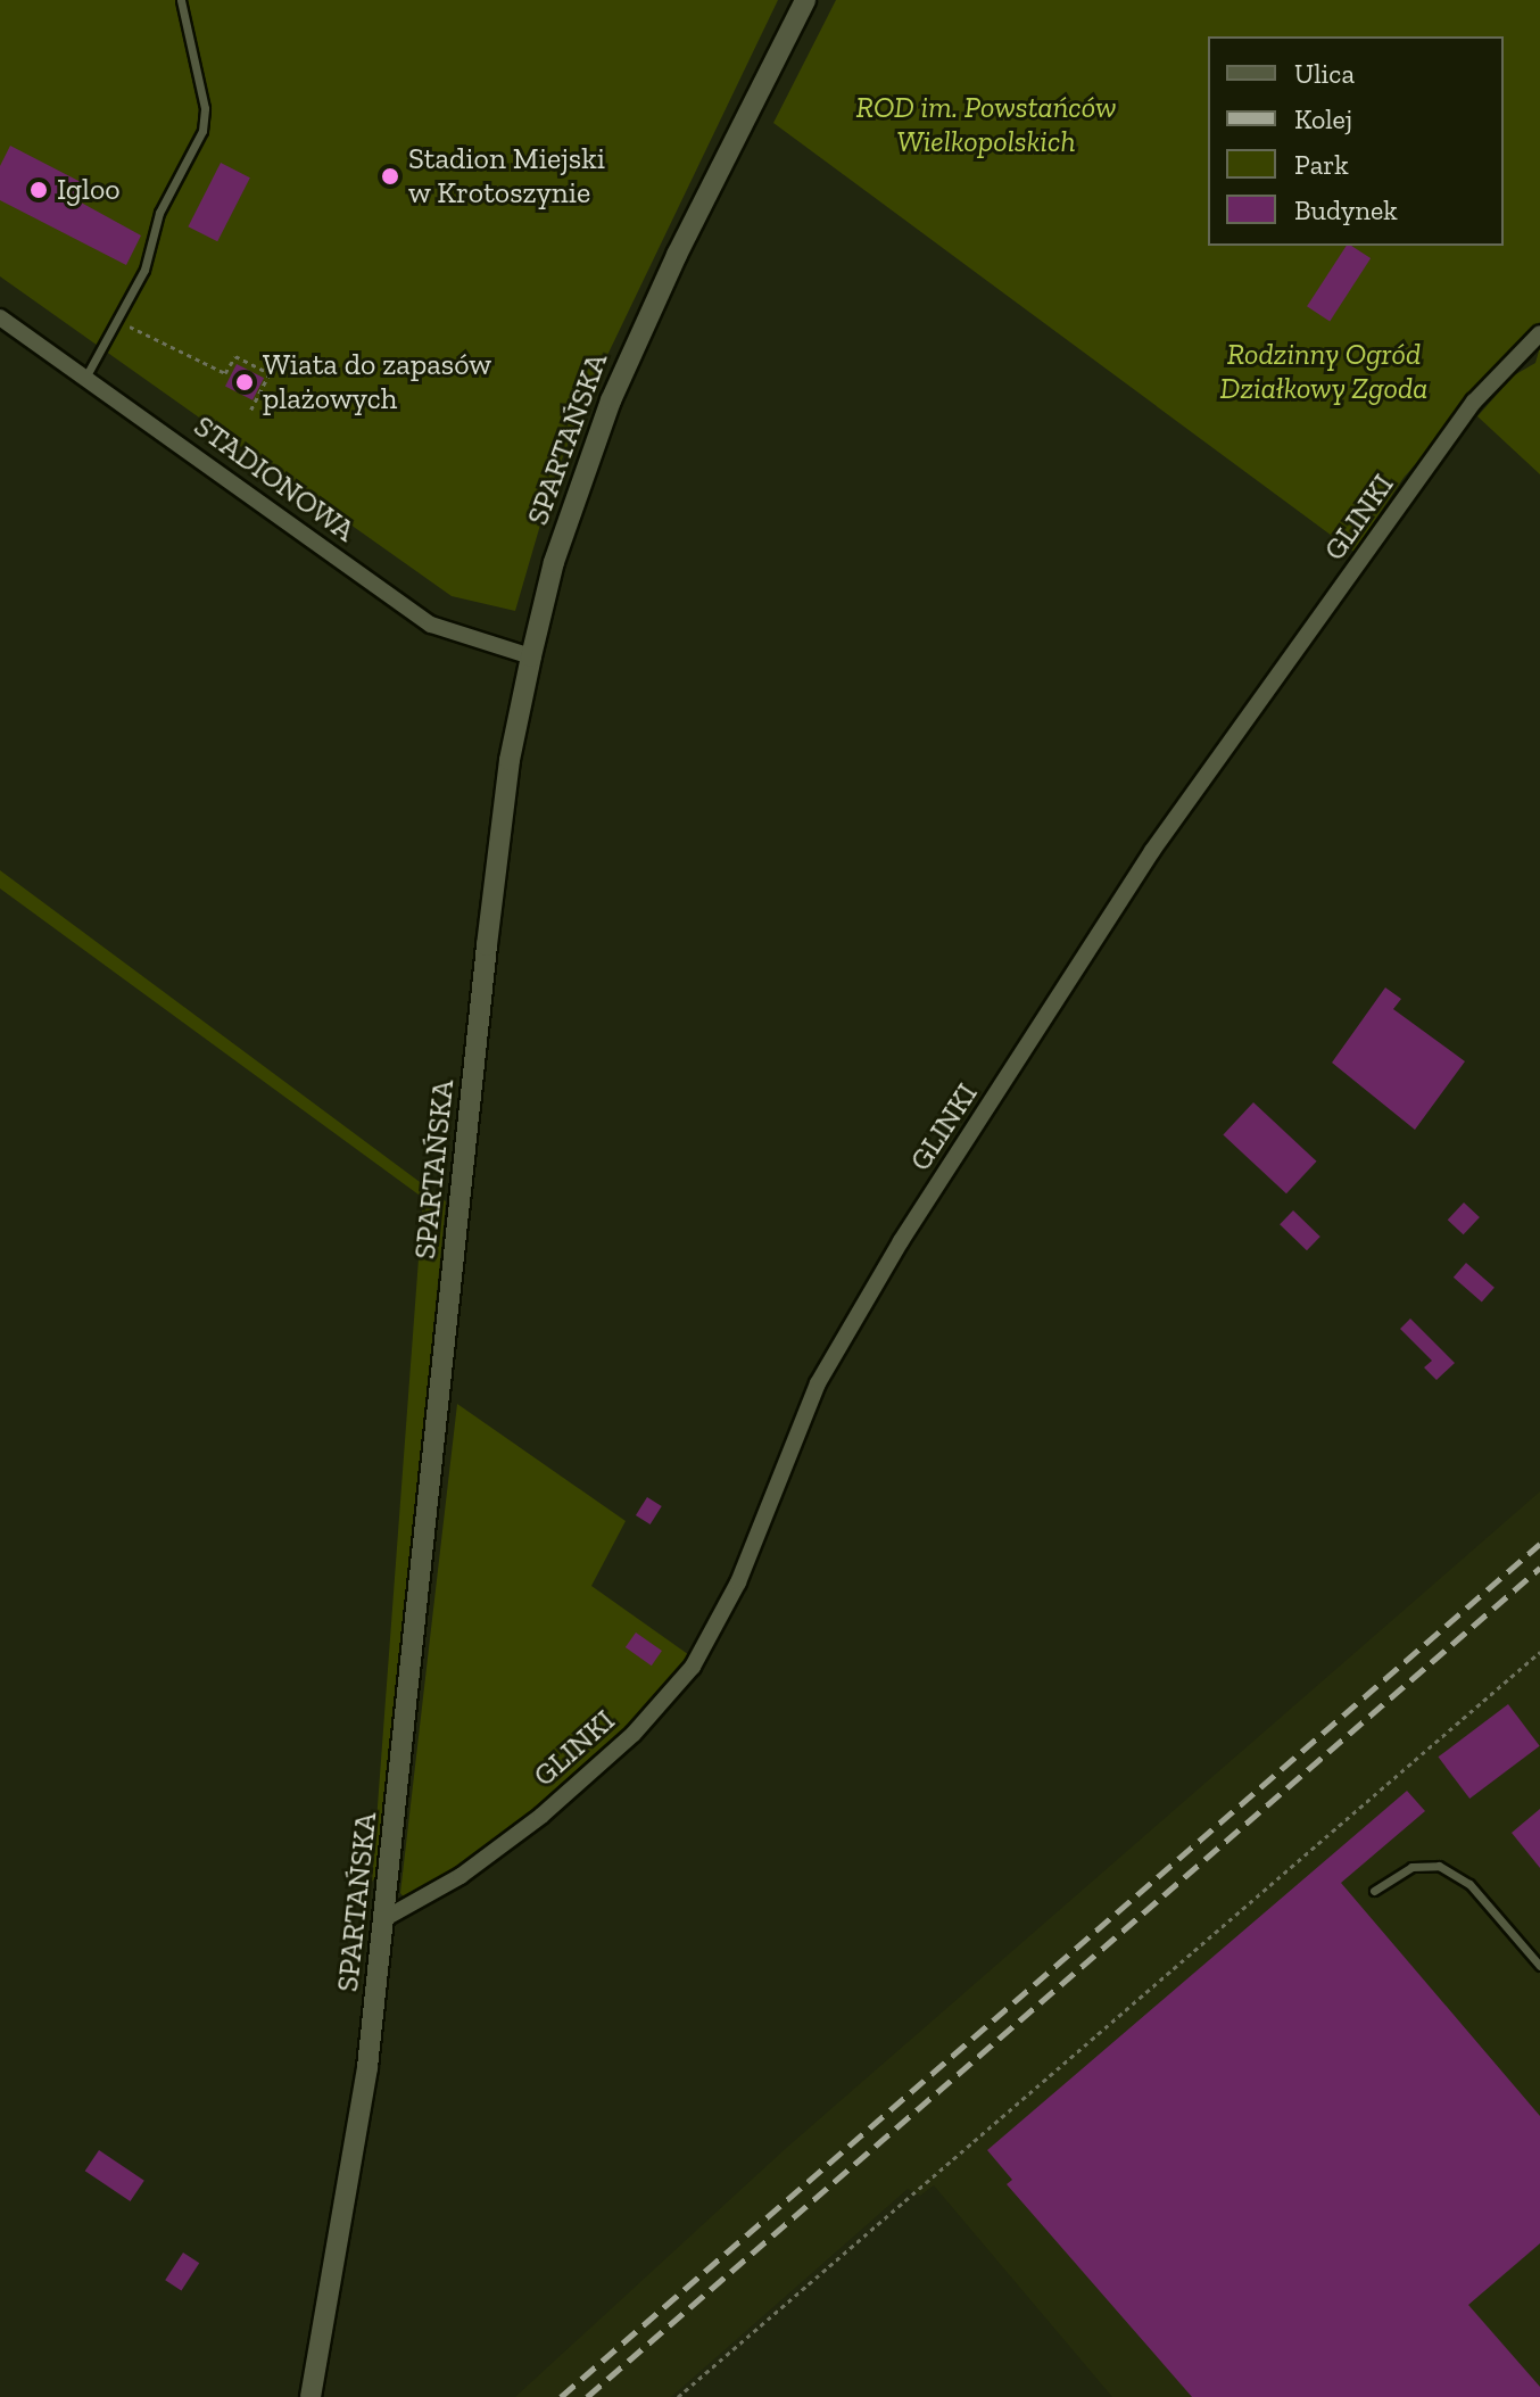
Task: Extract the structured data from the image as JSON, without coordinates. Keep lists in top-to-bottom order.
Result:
{
  "streets": {
    "street": ["SPARTAŃSKA", "STADIONOWA", "GLINKI"]
  },
  "crossings": [
    ["SPARTAŃSKA", "STADIONOWA"],
    ["SPARTAŃSKA", "GLINKI"]
  ],
  "parks": ["ROD im. Powstańców Wielkopolskich", "Rodzinny Ogród Działkowy Zgoda"],
  "places": ["Stadion Miejski w Krotoszynie", "Igloo", "Wiata do zapasów plażowych"],
  "legend": [
    "Ulica",
    "Kolej",
    "Park",
    "Budynek"
  ]
}
